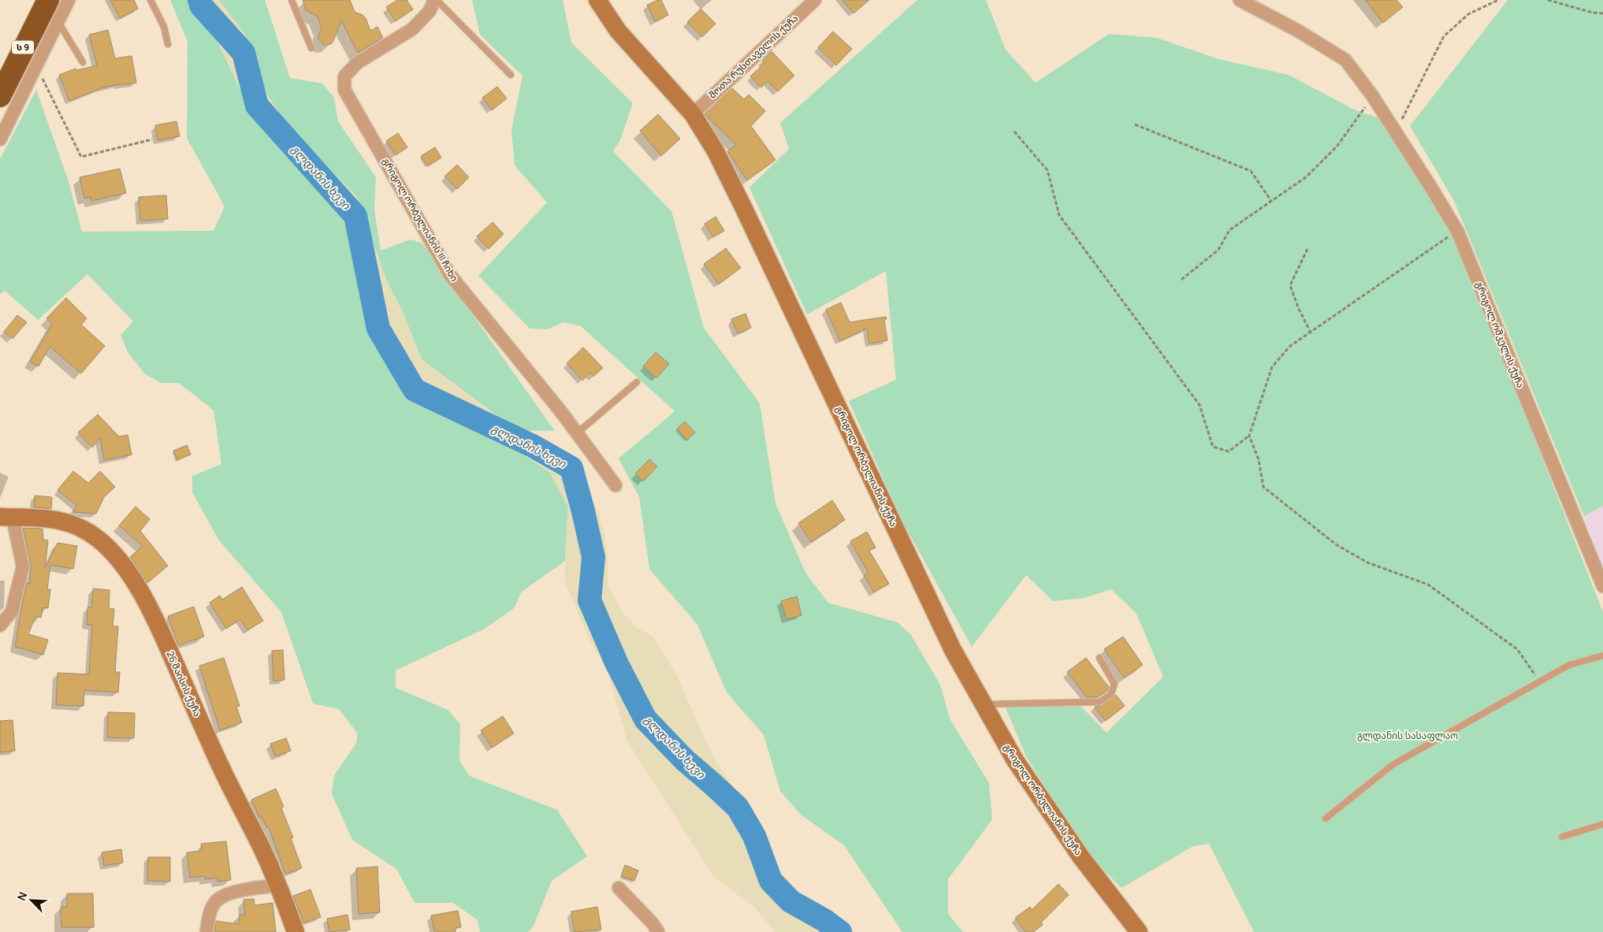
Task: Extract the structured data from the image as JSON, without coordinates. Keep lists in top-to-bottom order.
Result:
{
  "streets": {
    "highway": ["ს 9"],
    "main road": ["გრიგოლ ორბელიანის ქუჩა", "26 მაისის ქუჩა"],
    "street": ["შოთა რუსთაველის ქუჩა", "გრიგოლ ორბელიანის III ჩიხი", "გრიგოლ ოშკელის ქუჩა"]
  },
  "crossings": [
    ["შოთა რუსთაველის ქუჩა", "გრიგოლ ორბელიანის ქუჩა"]
  ],
  "water": ["გლდანის ხევი"],
  "parks": ["გლდანის სასაფლაო"],
  "north": "top left"
}
